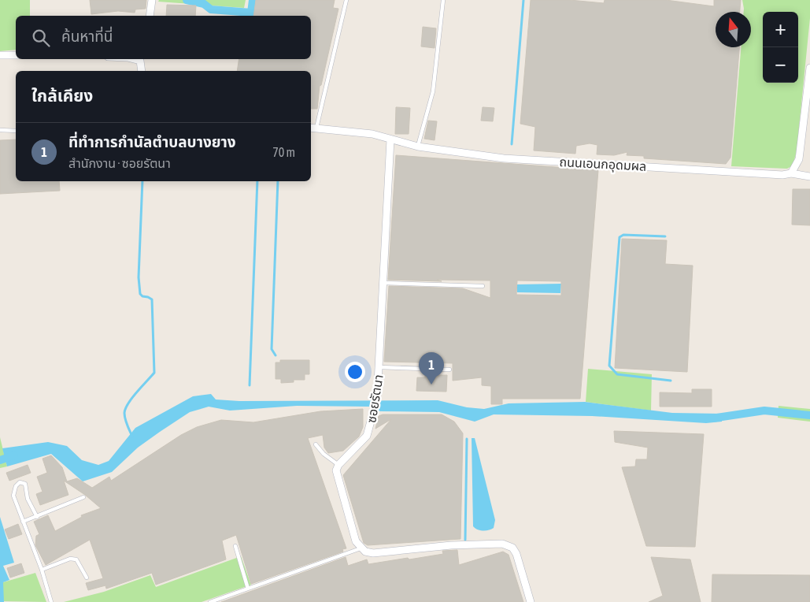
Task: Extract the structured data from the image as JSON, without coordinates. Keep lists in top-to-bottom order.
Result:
{
  "streets": {
    "street": ["ถนนเอนกอุดมผล", "ซอยรัตนา"]
  },
  "crossings": [
    ["ถนนเอนกอุดมผล", "ซอยรัตนา"]
  ],
  "north": "top",
  "page": {
    "map_buttons": ["+", "−"],
    "search": "ค้นหาที่นี่",
    "heading": "ใกล้เคียง",
    "list": [
      {
        "mark": "1",
        "name": "ที่ทำการกำนัลตำบลบางยาง",
        "note": "สำนักงาน · ซอยรัตนา",
        "value": "70 m"
      }
    ],
    "pins": "1"
  }
}
